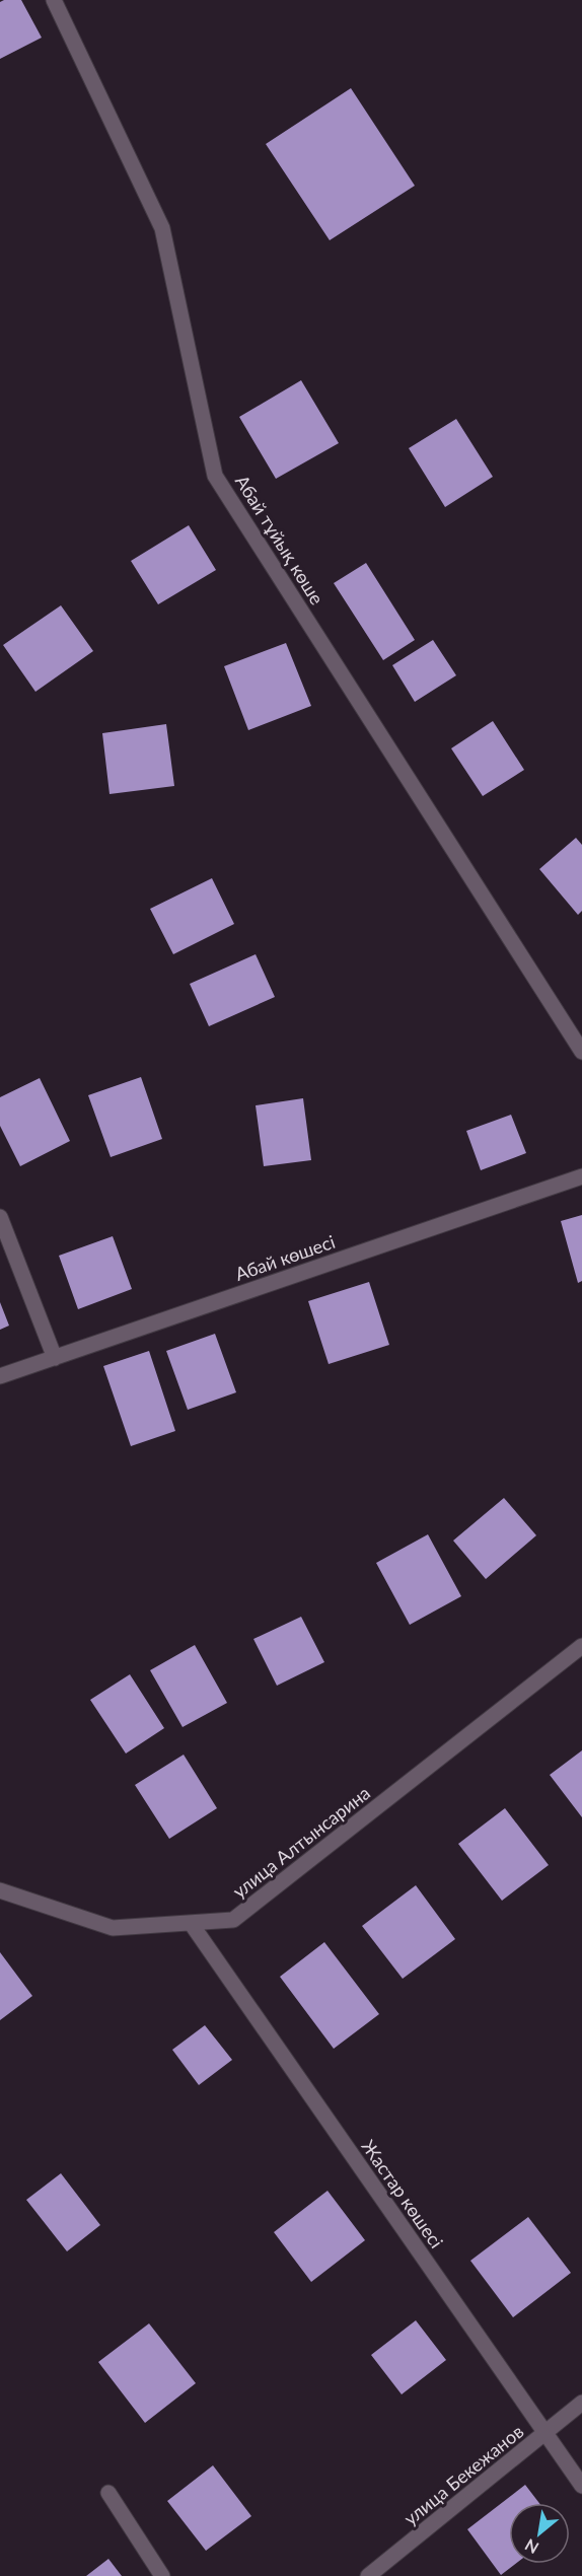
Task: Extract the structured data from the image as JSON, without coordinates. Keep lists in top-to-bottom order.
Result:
{
  "streets": {
    "street": [
      "Абай тұйық көше",
      "Абай көшесі",
      "улица Алтынсарина",
      "Жастар көшесі",
      "улица Бекежанов"
    ]
  },
  "crossings": [
    ["улица Алтынсарина", "Жастар көшесі"],
    ["Жастар көшесі", "улица Бекежанов"]
  ],
  "north": "bottom left"
}
